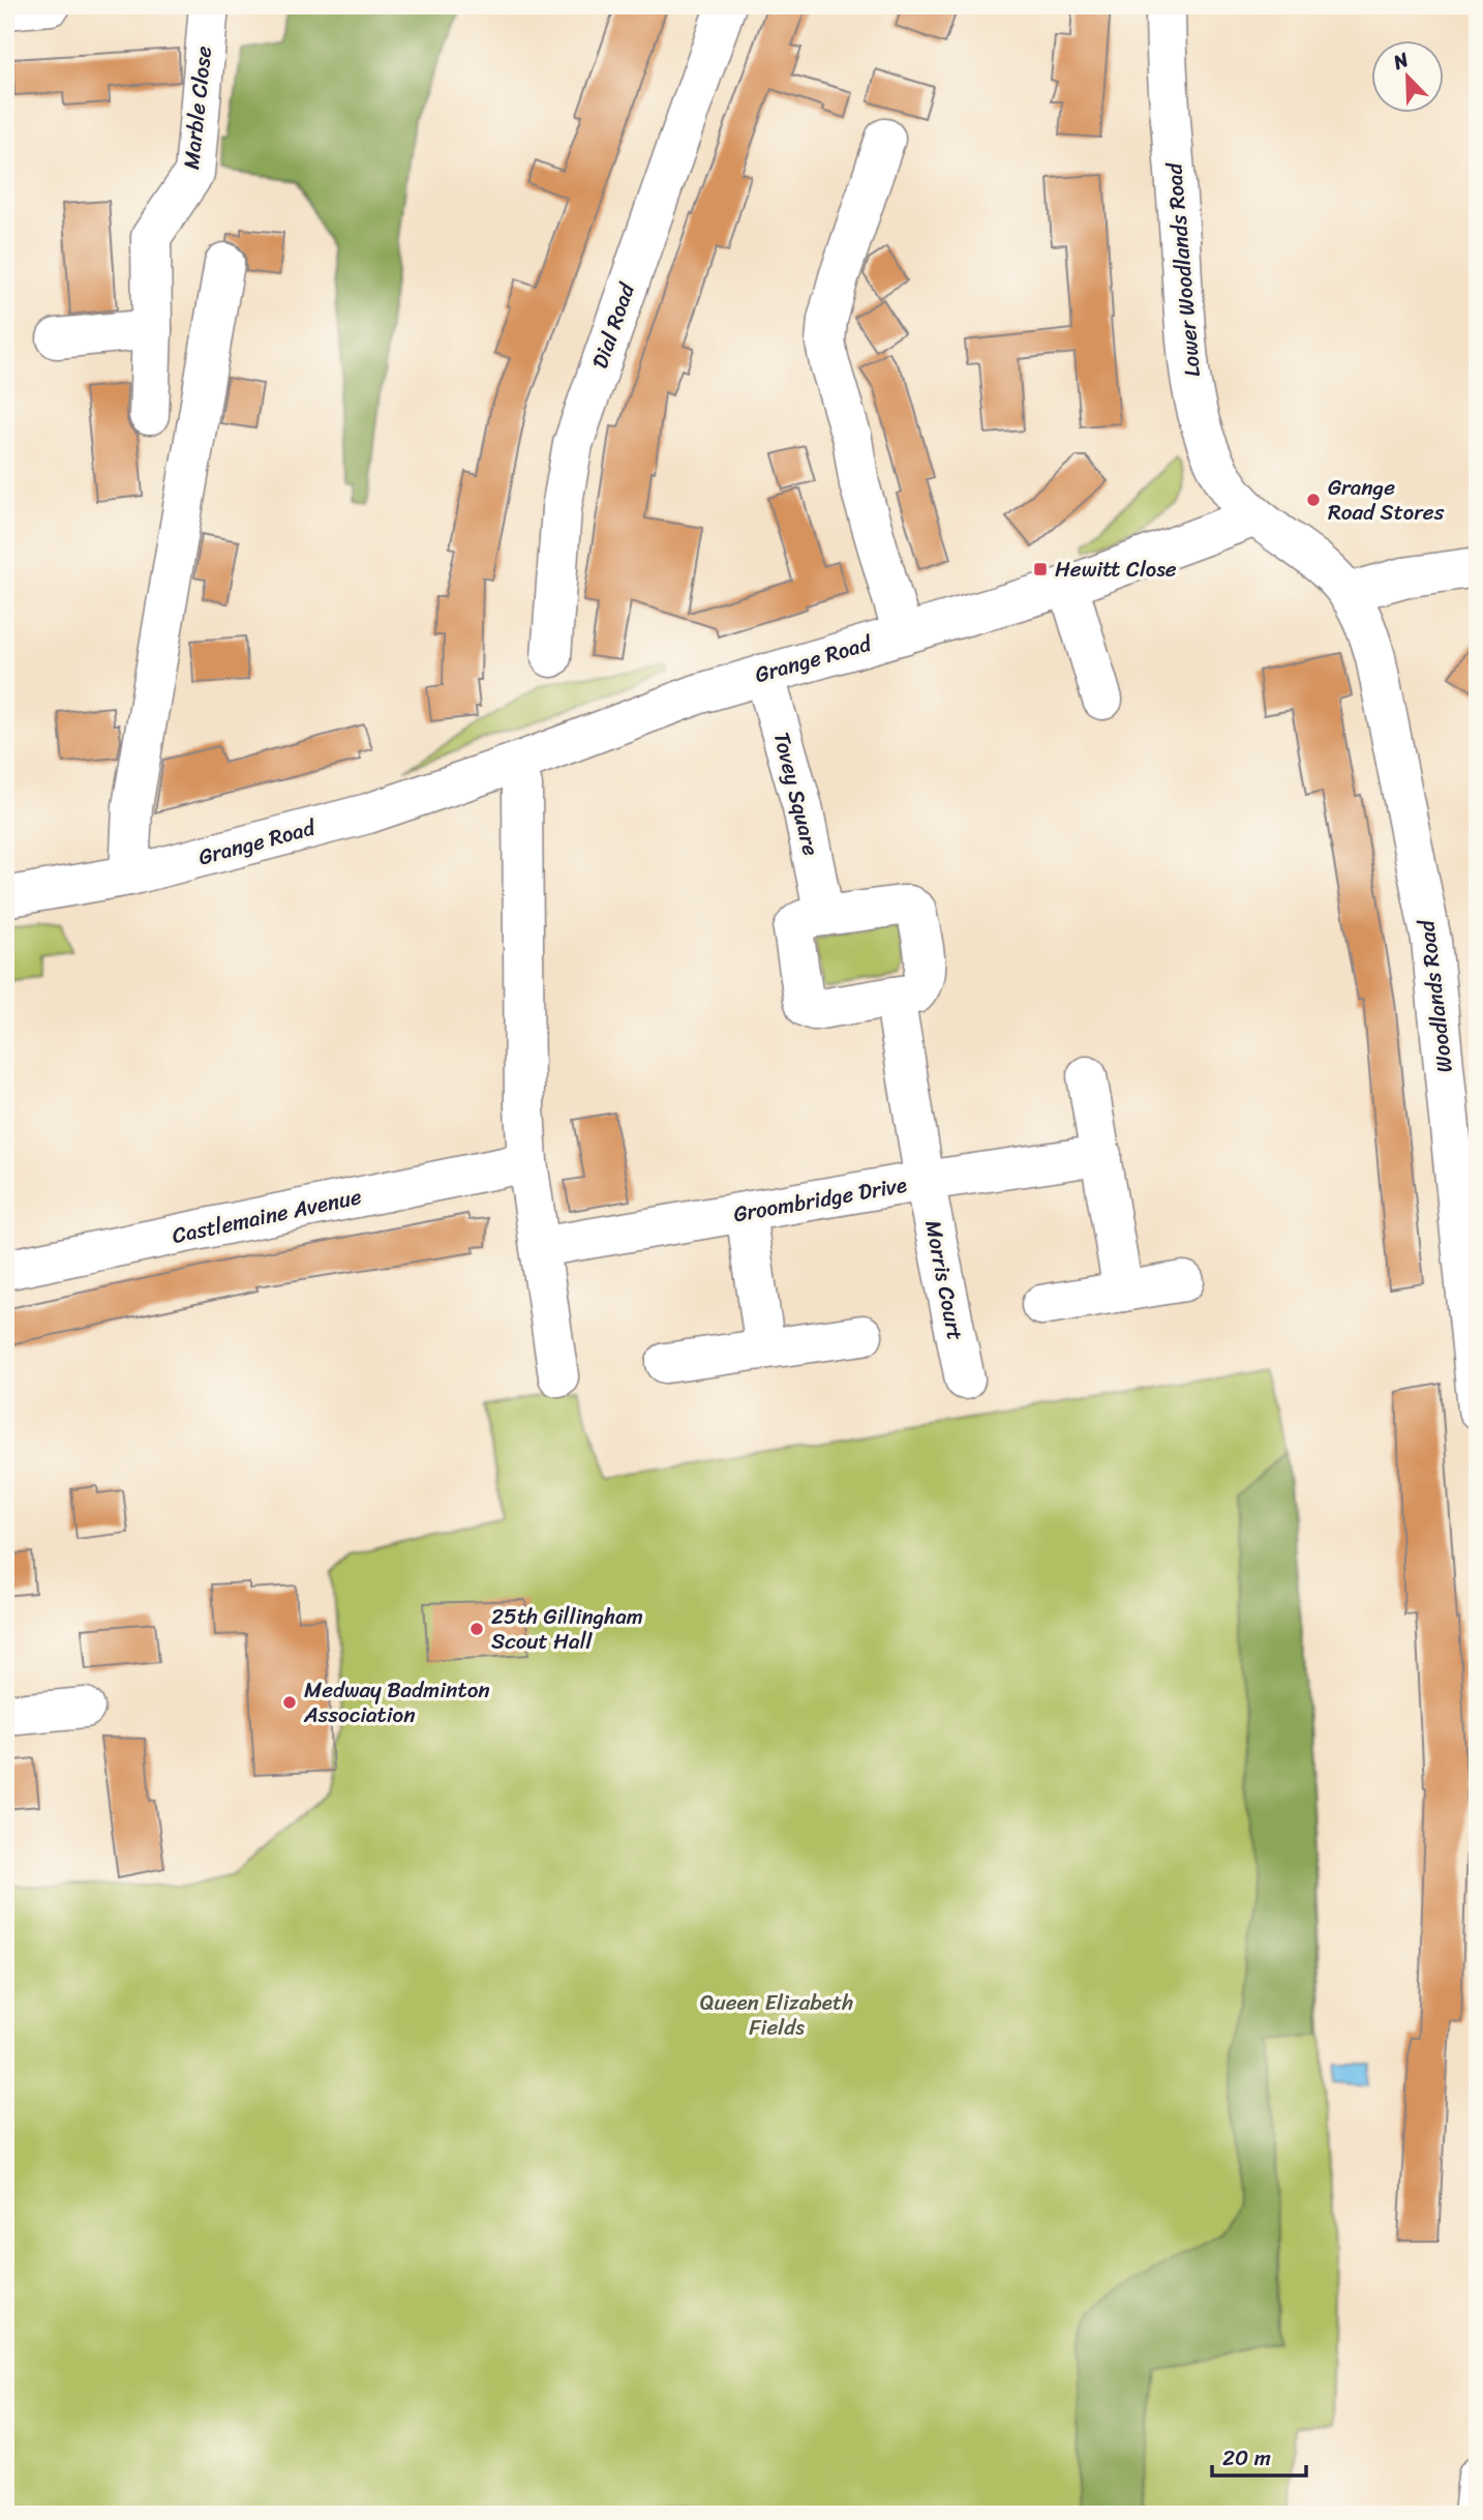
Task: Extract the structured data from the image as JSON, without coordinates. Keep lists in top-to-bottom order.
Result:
{
  "streets": {
    "street": [
      "Marble Close",
      "Lower Woodlands Road",
      "Dial Road",
      "Grange Road",
      "Tovey Square",
      "Woodlands Road",
      "Groombridge Drive",
      "Castlemaine Avenue",
      "Morris Court"
    ]
  },
  "crossings": [
    ["Lower Woodlands Road", "Grange Road"],
    ["Grange Road", "Tovey Square"],
    ["Groombridge Drive", "Morris Court"]
  ],
  "parks": ["Queen Elizabeth Fields"],
  "places": {
    "other": ["Grange Road Stores", "25th Gillingham Scout Hall", "Medway Badminton Association"],
    "transit": ["Hewitt Close"]
  },
  "scale_bar": "20 m",
  "north": "top left"
}
